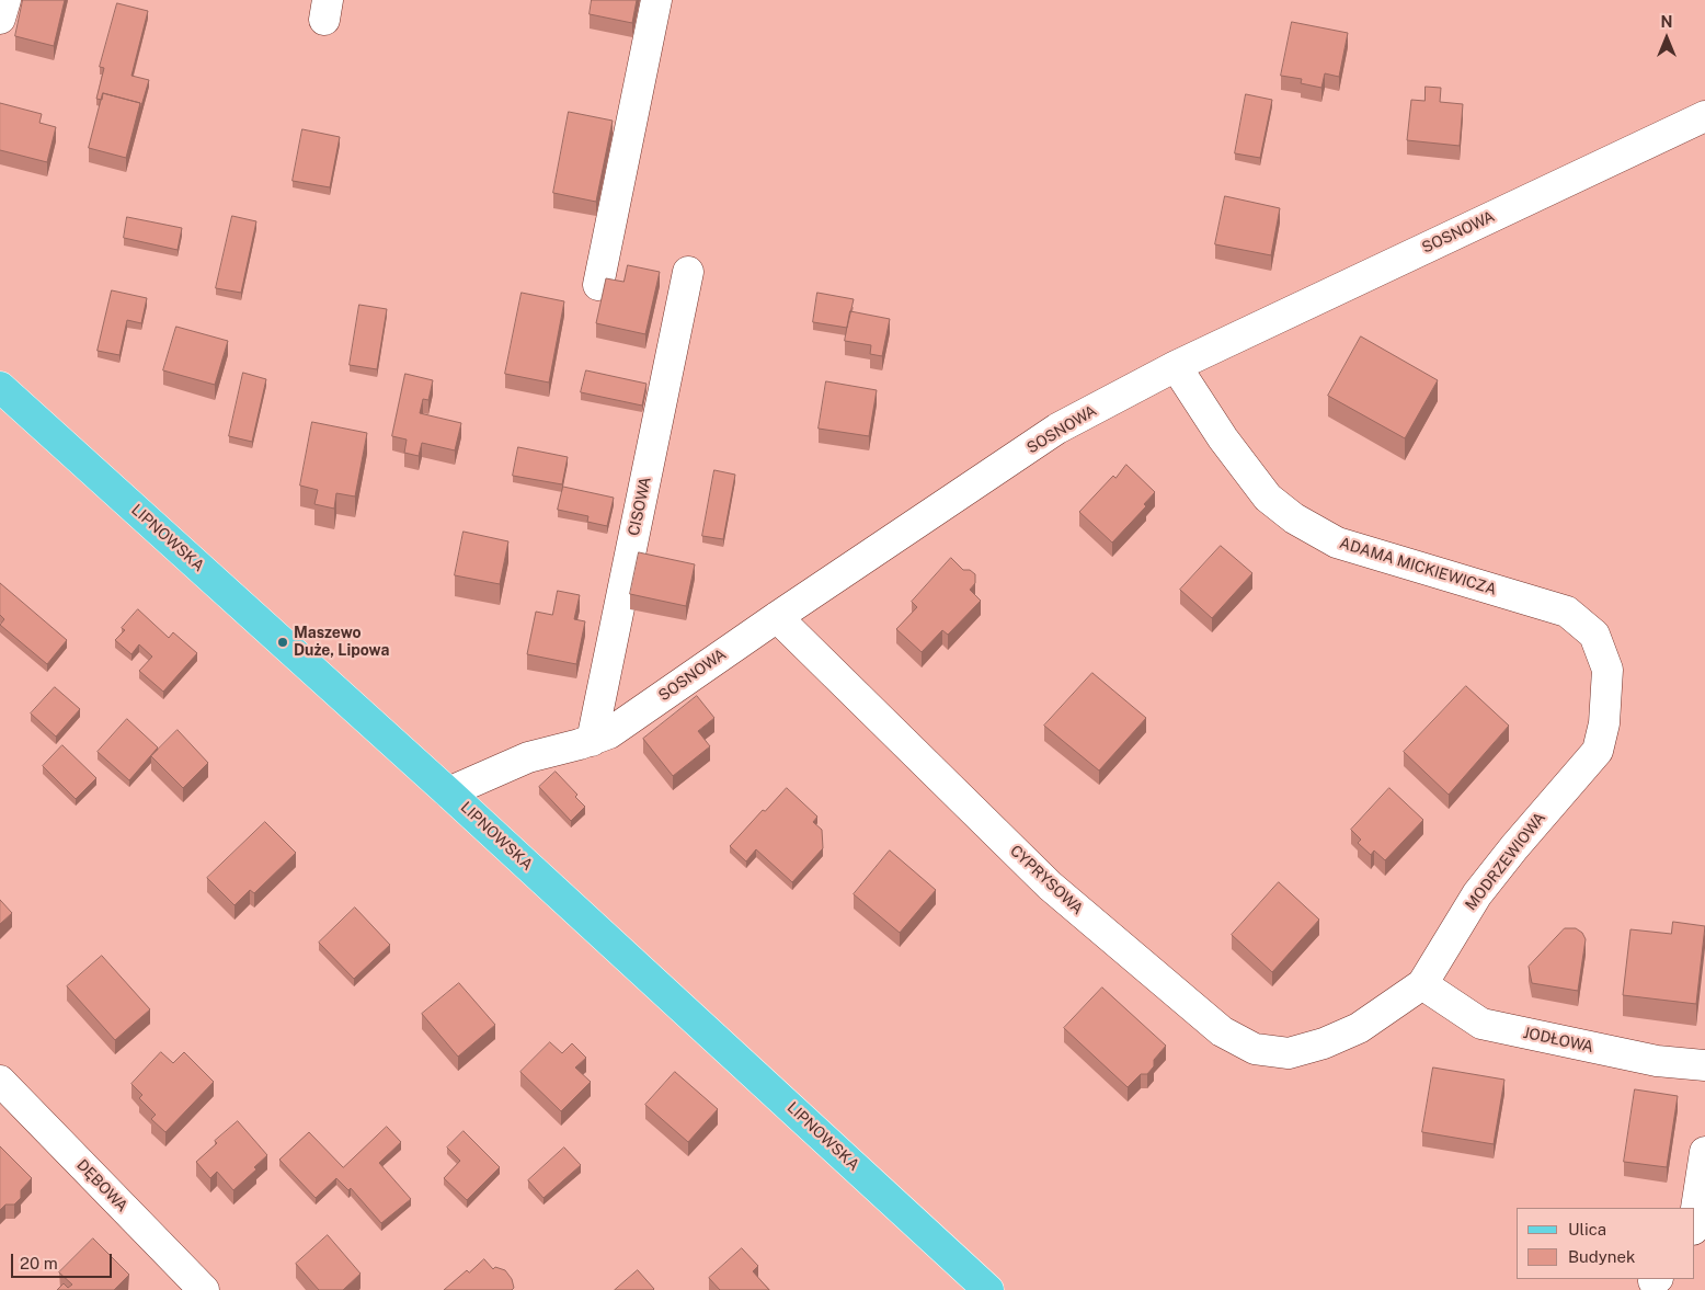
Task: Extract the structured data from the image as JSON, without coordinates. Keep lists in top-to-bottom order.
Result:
{
  "streets": {
    "main road": ["LIPNOWSKA"],
    "street": [
      "SOSNOWA",
      "CISOWA",
      "ADAMA MICKIEWICZA",
      "MODRZEWIOWA",
      "CYPRYSOWA",
      "JODŁOWA",
      "DĘBOWA"
    ]
  },
  "crossings": [
    ["SOSNOWA", "CISOWA"],
    ["SOSNOWA", "LIPNOWSKA"],
    ["SOSNOWA", "ADAMA MICKIEWICZA"],
    ["SOSNOWA", "CYPRYSOWA"],
    ["ADAMA MICKIEWICZA", "MODRZEWIOWA"],
    ["MODRZEWIOWA", "CYPRYSOWA"],
    ["MODRZEWIOWA", "JODŁOWA"]
  ],
  "places": ["Maszewo Duże, Lipowa"],
  "legend": ["Ulica", "Budynek"],
  "scale_bar": "20 m",
  "north": "top"
}
